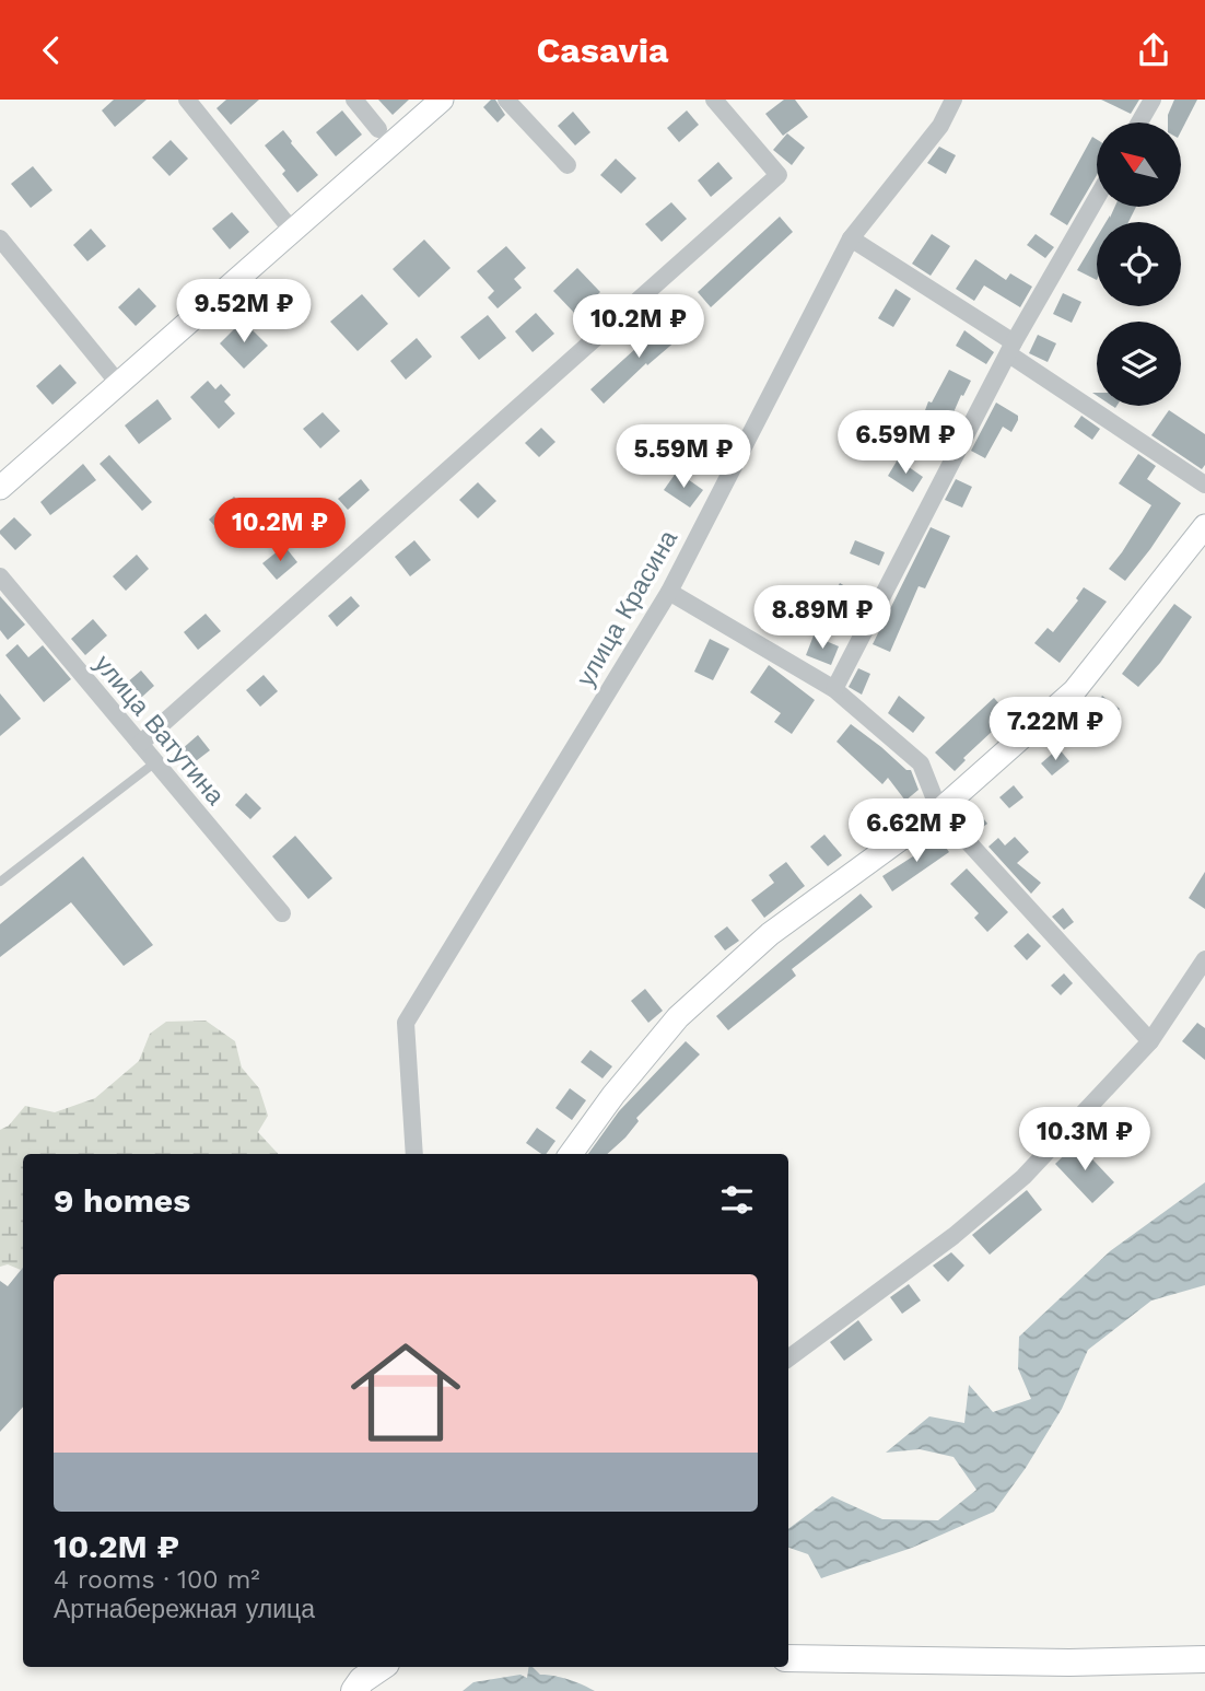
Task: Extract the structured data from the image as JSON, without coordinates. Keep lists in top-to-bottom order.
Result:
{
  "streets": {
    "street": ["улица Красина", "улица Ватутина"]
  },
  "north": "top left",
  "page": {
    "header": "Casavia",
    "price": [
      "9.52M ₽",
      "10.2M ₽",
      "6.59M ₽",
      "5.59M ₽",
      "10.2M ₽",
      "8.89M ₽",
      "7.22M ₽",
      "6.62M ₽",
      "10.3M ₽"
    ],
    "heading": "9 homes",
    "list": [
      {
        "name": "10.2M ₽",
        "note": "4 rooms · 100 m² · Артнабережная улица"
      }
    ]
  }
}
